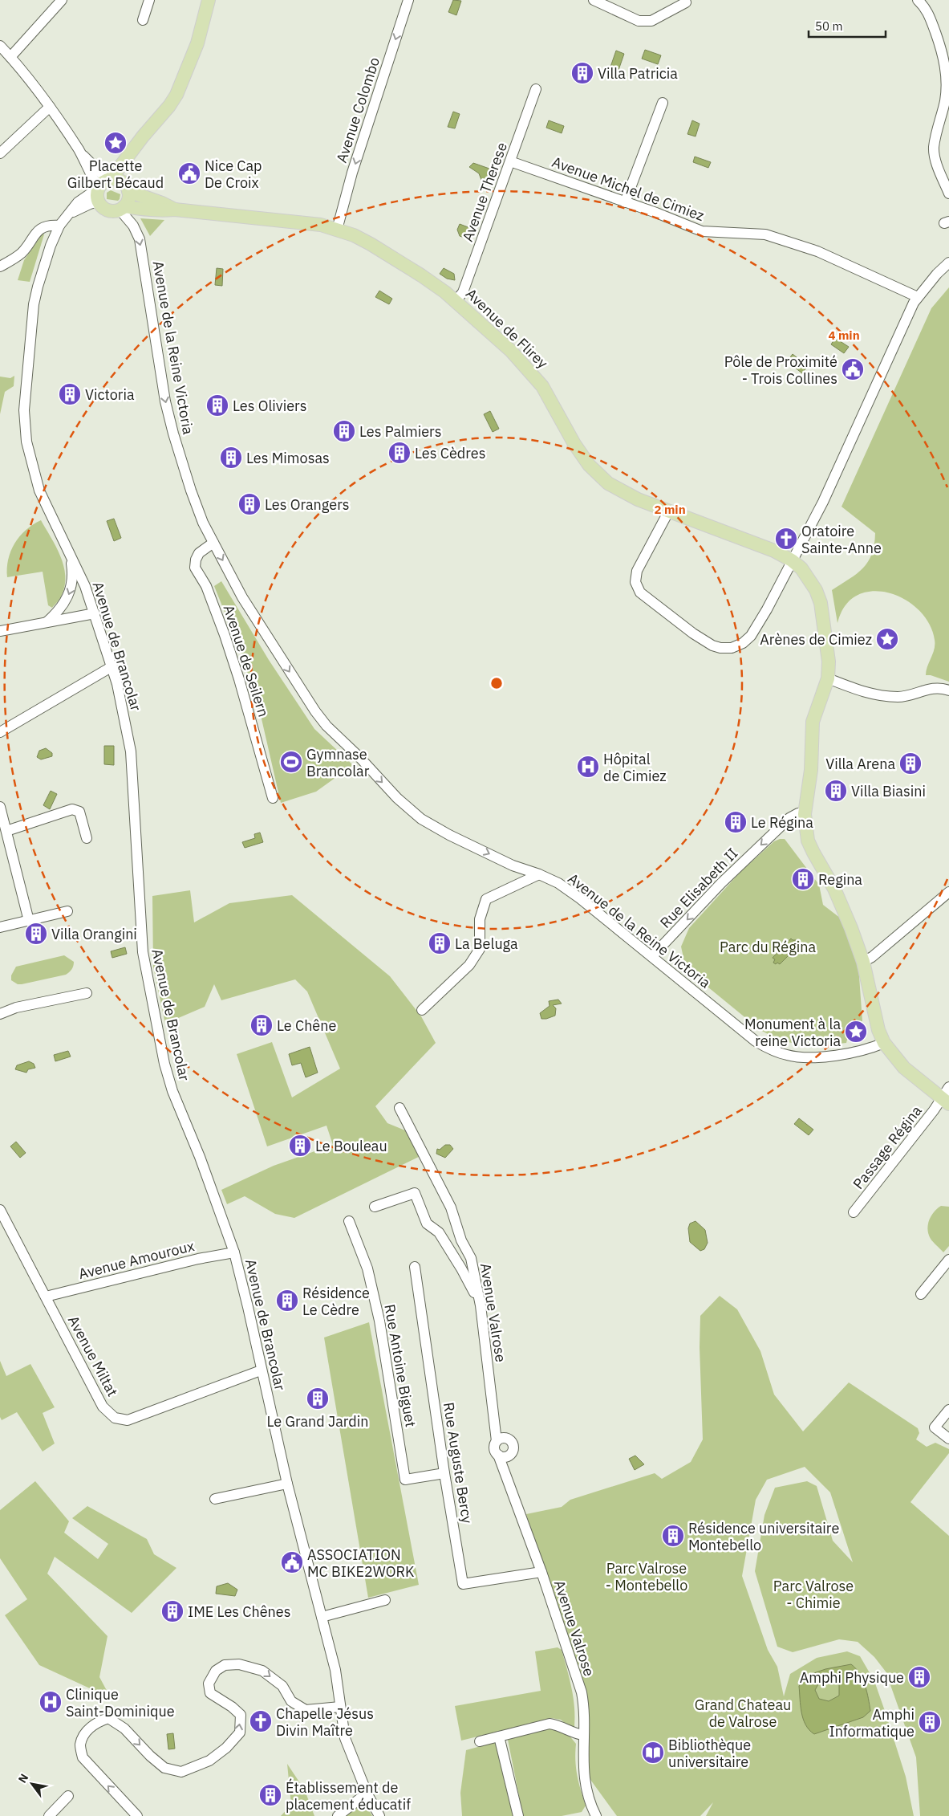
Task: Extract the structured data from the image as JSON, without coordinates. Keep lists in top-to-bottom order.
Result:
{
  "streets": {
    "main road": ["Avenue de Flirey"],
    "street": [
      "Avenue Colombo",
      "Avenue Michel de Cimiez",
      "Avenue Therese",
      "Avenue de la Reine Victoria",
      "Avenue de Brancolar",
      "Avenue de Seilern",
      "Rue Elisabeth II",
      "Passage Régina",
      "Avenue Amouroux",
      "Avenue Valrose",
      "Avenue Miltat",
      "Rue Antoine Biguet",
      "Rue Auguste Bercy"
    ]
  },
  "crossings": [
    ["Avenue Colombo", "Avenue de Flirey"],
    ["Avenue Michel de Cimiez", "Avenue Therese"],
    ["Avenue Therese", "Avenue de Flirey"],
    ["Avenue de Flirey", "Avenue de la Reine Victoria"],
    ["Avenue de Flirey", "Avenue de Brancolar"],
    ["Avenue de la Reine Victoria", "Avenue de Brancolar"],
    ["Avenue de la Reine Victoria", "Avenue de Seilern"],
    ["Avenue de la Reine Victoria", "Rue Elisabeth II"],
    ["Avenue de Brancolar", "Avenue Amouroux"],
    ["Avenue de Brancolar", "Avenue Miltat"],
    ["Avenue Amouroux", "Avenue Miltat"],
    ["Avenue Valrose", "Rue Auguste Bercy"],
    ["Rue Antoine Biguet", "Rue Auguste Bercy"]
  ],
  "one_way": ["Avenue Colombo", "Avenue de la Reine Victoria", "Rue Elisabeth II"],
  "parks": [
    "Parc du Régina",
    "Parc Valrose - Montebello",
    "Parc Valrose - Chimie",
    "Grand Chateau de Valrose"
  ],
  "places": {
    "building": [
      "Villa Patricia",
      "Victoria",
      "Les Oliviers",
      "Les Palmiers",
      "Les Cèdres",
      "Les Mimosas",
      "Les Orangers",
      "Villa Arena",
      "Villa Biasini",
      "Le Régina",
      "Regina",
      "Villa Orangini",
      "La Beluga",
      "Le Chêne",
      "Le Bouleau",
      "Résidence Le Cèdre",
      "Le Grand Jardin",
      "Résidence universitaire Montebello",
      "IME Les Chênes",
      "Amphi Physique",
      "Amphi Informatique",
      "Établissement de placement éducatif"
    ],
    "place": ["Placette Gilbert Bécaud", "Arènes de Cimiez", "Monument à la reine Victoria"],
    "public building": ["Nice Cap De Croix", "Pôle de Proximité - Trois Collines", "ASSOCIATION MC BIKE2WORK"],
    "church": ["Oratoire Sainte-Anne", "Chapelle Jésus Divin Maître"],
    "sports": ["Gymnase Brancolar"],
    "hospital": ["Hôpital de Cimiez", "Clinique Saint-Dominique"],
    "library": ["Bibliothèque universitaire"]
  },
  "scale_bar": "50 m",
  "north": "top left",
  "rings": ["4 min", "2 min"]
}
